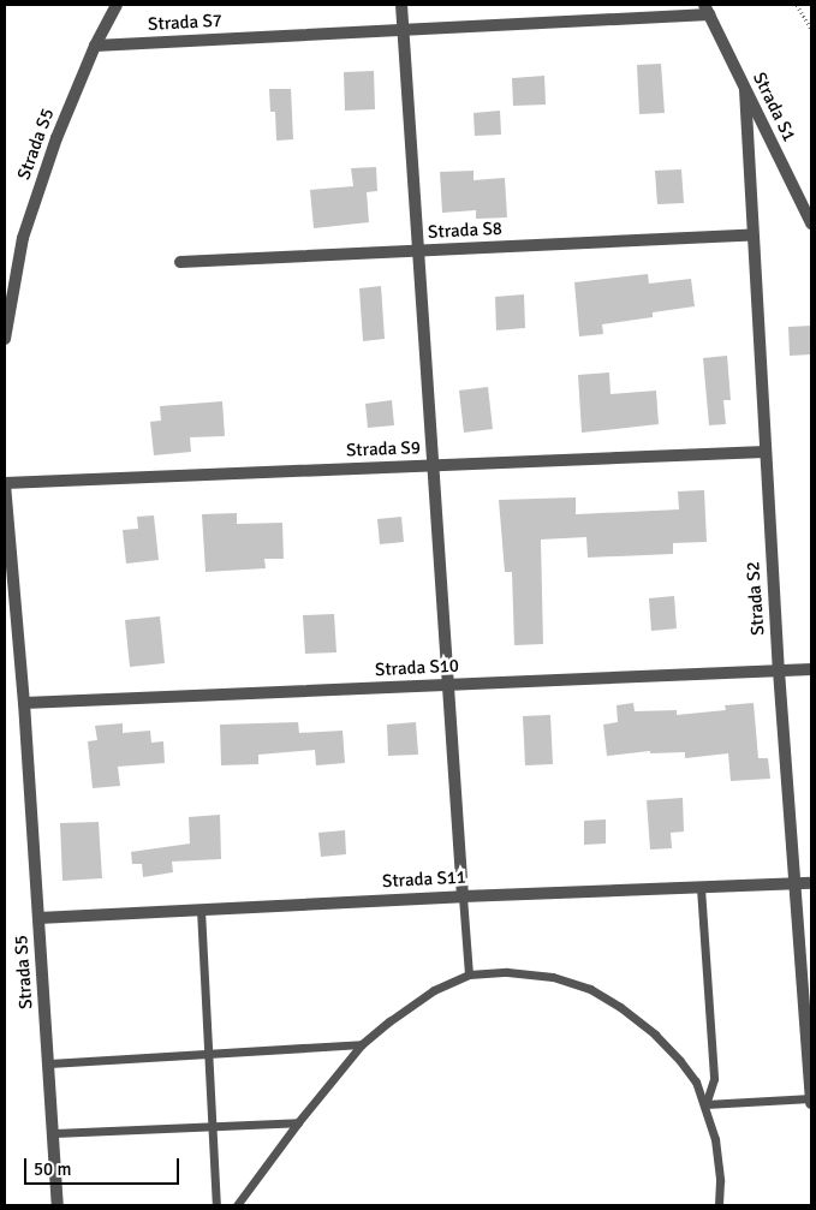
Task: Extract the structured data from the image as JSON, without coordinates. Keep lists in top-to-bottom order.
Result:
{
  "streets": {
    "street": [
      "Strada S7",
      "Strada S1",
      "Strada S5",
      "Strada S8",
      "Strada S9",
      "Strada S2",
      "Strada S10",
      "Strada S11"
    ]
  },
  "crossings": [
    ["Strada S7", "Strada S1"],
    ["Strada S7", "Strada S5"],
    ["Strada S1", "Strada S2"],
    ["Strada S5", "Strada S9"],
    ["Strada S5", "Strada S10"],
    ["Strada S5", "Strada S11"],
    ["Strada S8", "Strada S2"],
    ["Strada S9", "Strada S2"],
    ["Strada S2", "Strada S10"],
    ["Strada S2", "Strada S11"]
  ],
  "scale_bar": "50 m"
}
